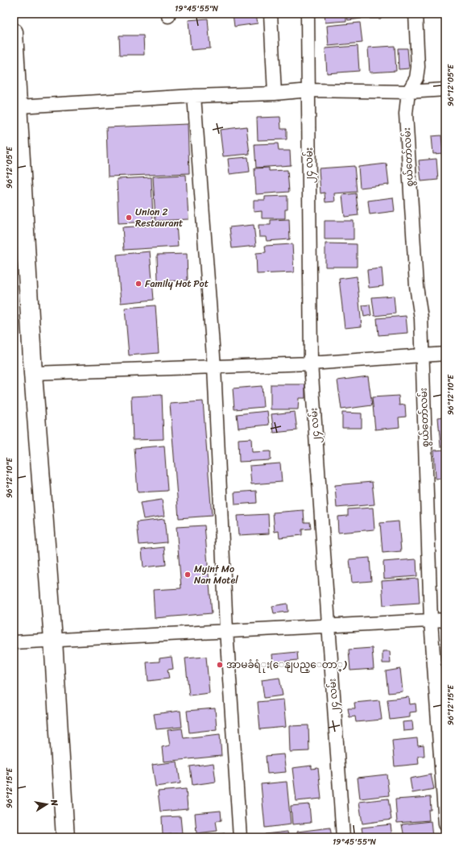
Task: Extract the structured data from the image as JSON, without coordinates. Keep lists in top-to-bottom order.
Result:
{
  "streets": {
    "street": ["စွယ်တော်လမ်း", "၂၄ လမ်း"]
  },
  "places": [
    "Union 2 Restaurant",
    "Family Hot Pot",
    "Myint Mo Nan Motel",
    "အာမခံရံုး(ေနျပည္ေတာ္)"
  ],
  "north": "right",
  "coordinates": [
    "19°45'55\"N",
    "96°12'05\"E",
    "96°12'10\"E",
    "96°12'15\"E"
  ]
}
